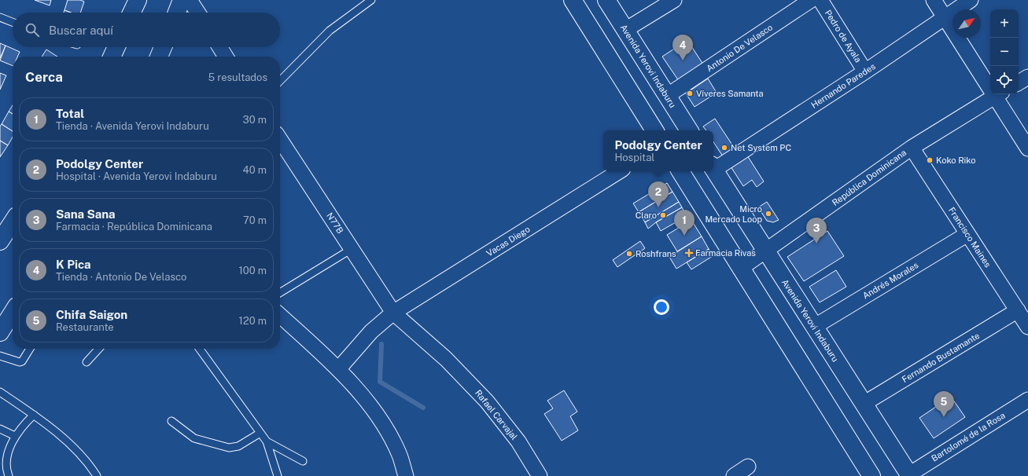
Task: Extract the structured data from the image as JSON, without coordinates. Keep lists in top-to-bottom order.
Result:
{
  "streets": {
    "street": [
      "Pedro de Ayala",
      "Antonio De Velasco",
      "Avenida Yerovi Indaburu",
      "Hernando Paredes",
      "República Dominicana",
      "N77B",
      "Francisco Maines",
      "Vacas Diego",
      "Andrés Morales",
      "Fernando Bustamante",
      "Rafael Carvajal",
      "Bartolomé de la Rosa"
    ]
  },
  "crossings": [
    ["Pedro de Ayala", "Hernando Paredes"],
    ["Antonio De Velasco", "Avenida Yerovi Indaburu"],
    ["Avenida Yerovi Indaburu", "República Dominicana"],
    ["Avenida Yerovi Indaburu", "Andrés Morales"],
    ["Avenida Yerovi Indaburu", "Fernando Bustamante"],
    ["Avenida Yerovi Indaburu", "Bartolomé de la Rosa"],
    ["República Dominicana", "Francisco Maines"],
    ["N77B", "Vacas Diego"],
    ["N77B", "Rafael Carvajal"],
    ["Francisco Maines", "Andrés Morales"],
    ["Francisco Maines", "Fernando Bustamante"],
    ["Vacas Diego", "Rafael Carvajal"]
  ],
  "places": {
    "other": [
      "Víveres Samanta",
      "Net System PC",
      "Koko Riko",
      "Micro Mercado Loop",
      "Claro",
      "Roshfrans"
    ],
    "health": ["Farmacia Rivas"]
  },
  "north": "top right",
  "page": {
    "map_buttons": ["+", "−"],
    "search": "Buscar aquí",
    "pins": [
      "4",
      "2",
      "1",
      "3",
      "5"
    ],
    "heading": ["Cerca", "5 resultados"],
    "list": [
      {
        "mark": "1",
        "name": "Total",
        "note": "Tienda · Avenida Yerovi Indaburu",
        "value": "30 m"
      },
      {
        "mark": "2",
        "name": "Podolgy Center",
        "note": "Hospital · Avenida Yerovi Indaburu",
        "value": "40 m"
      },
      {
        "mark": "3",
        "name": "Sana Sana",
        "note": "Farmacia · República Dominicana",
        "value": "70 m"
      },
      {
        "mark": "4",
        "name": "K Pica",
        "note": "Tienda · Antonio De Velasco",
        "value": "100 m"
      },
      {
        "mark": "5",
        "name": "Chifa Saigon",
        "note": "Restaurante",
        "value": "120 m"
      }
    ],
    "popup": ["Podolgy Center", "Hospital"]
  }
}
